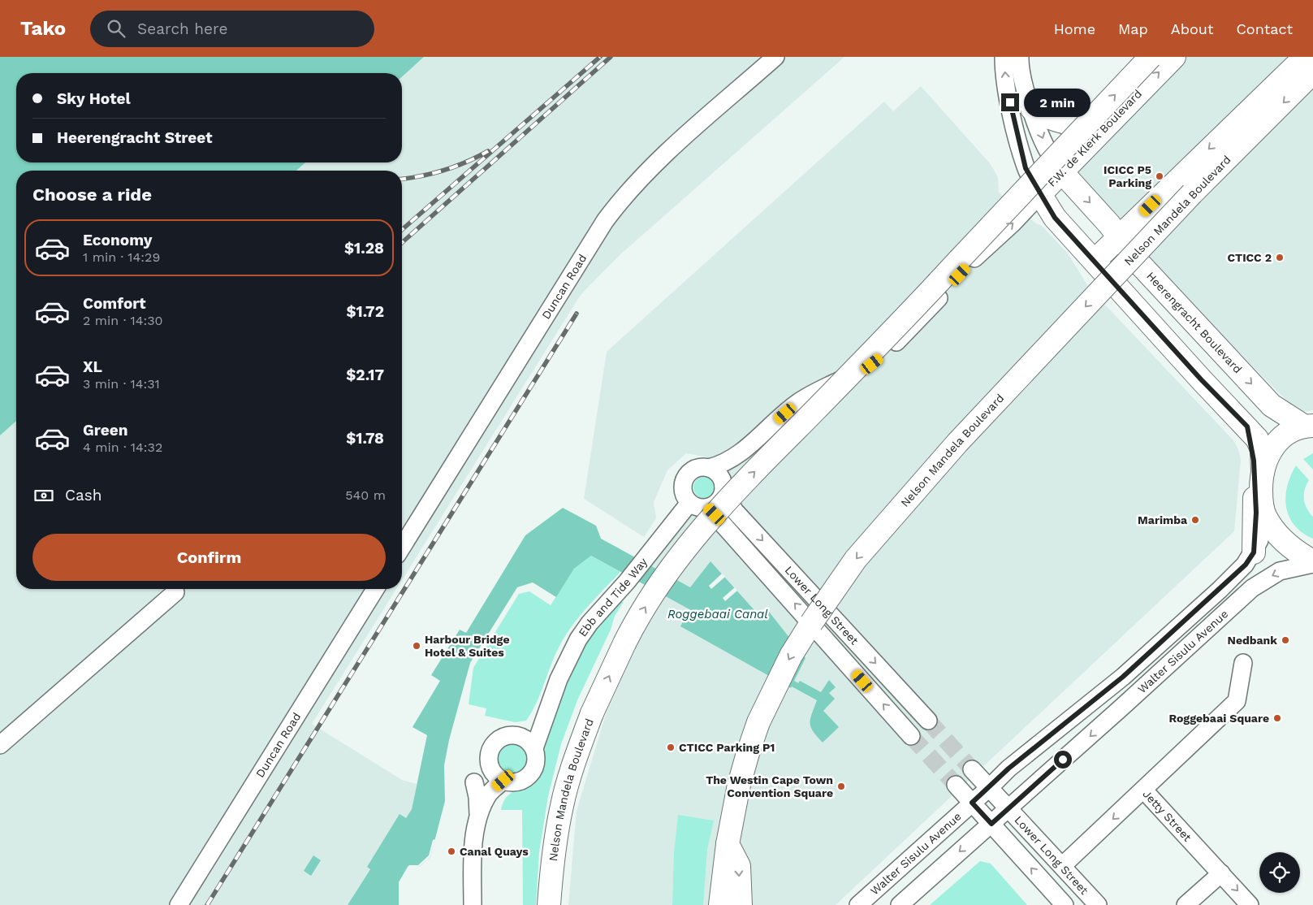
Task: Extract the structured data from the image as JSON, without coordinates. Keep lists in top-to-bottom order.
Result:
{
  "streets": {
    "main road": ["F.W. de Klerk Boulevard", "Nelson Mandela Boulevard", "Heerengracht Boulevard"],
    "street": [
      "Duncan Road",
      "Ebb and Tide Way",
      "Lower Long Street",
      "Walter Sisulu Avenue",
      "Jetty Street"
    ]
  },
  "crossings": [
    ["F.W. de Klerk Boulevard", "Heerengracht Boulevard"],
    ["F.W. de Klerk Boulevard", "Ebb and Tide Way"],
    ["F.W. de Klerk Boulevard", "Lower Long Street"],
    ["Ebb and Tide Way", "Lower Long Street"],
    ["Lower Long Street", "Walter Sisulu Avenue"],
    ["Lower Long Street", "Jetty Street"]
  ],
  "one_way": ["F.W. de Klerk Boulevard"],
  "water": ["Roggebaai Canal"],
  "places": [
    "ICICC P5 Parking",
    "CTICC 2",
    "Marimba",
    "Nedbank",
    "Harbour Bridge Hotel & Suites",
    "Roggebaai Square",
    "CTICC Parking P1",
    "The Westin Cape Town Convention Square",
    "Canal Quays"
  ],
  "page": {
    "header": "Tako",
    "search": "Search here",
    "nav": [
      "Home",
      "Map",
      "About",
      "Contact"
    ],
    "banner": ["Sky Hotel", "Heerengracht Street"],
    "bubble": "2 min",
    "heading": "Choose a ride",
    "list": [
      {
        "name": "Economy",
        "note": "1 min · 14:29",
        "value": "$1.28"
      },
      {
        "name": "Comfort",
        "note": "2 min · 14:30",
        "value": "$1.72"
      },
      {
        "name": "XL",
        "note": "3 min · 14:31",
        "value": "$2.17"
      },
      {
        "name": "Green",
        "note": "4 min · 14:32",
        "value": "$1.78"
      }
    ],
    "pay": ["Cash", "540 m"],
    "buttons": "Confirm"
  }
}
